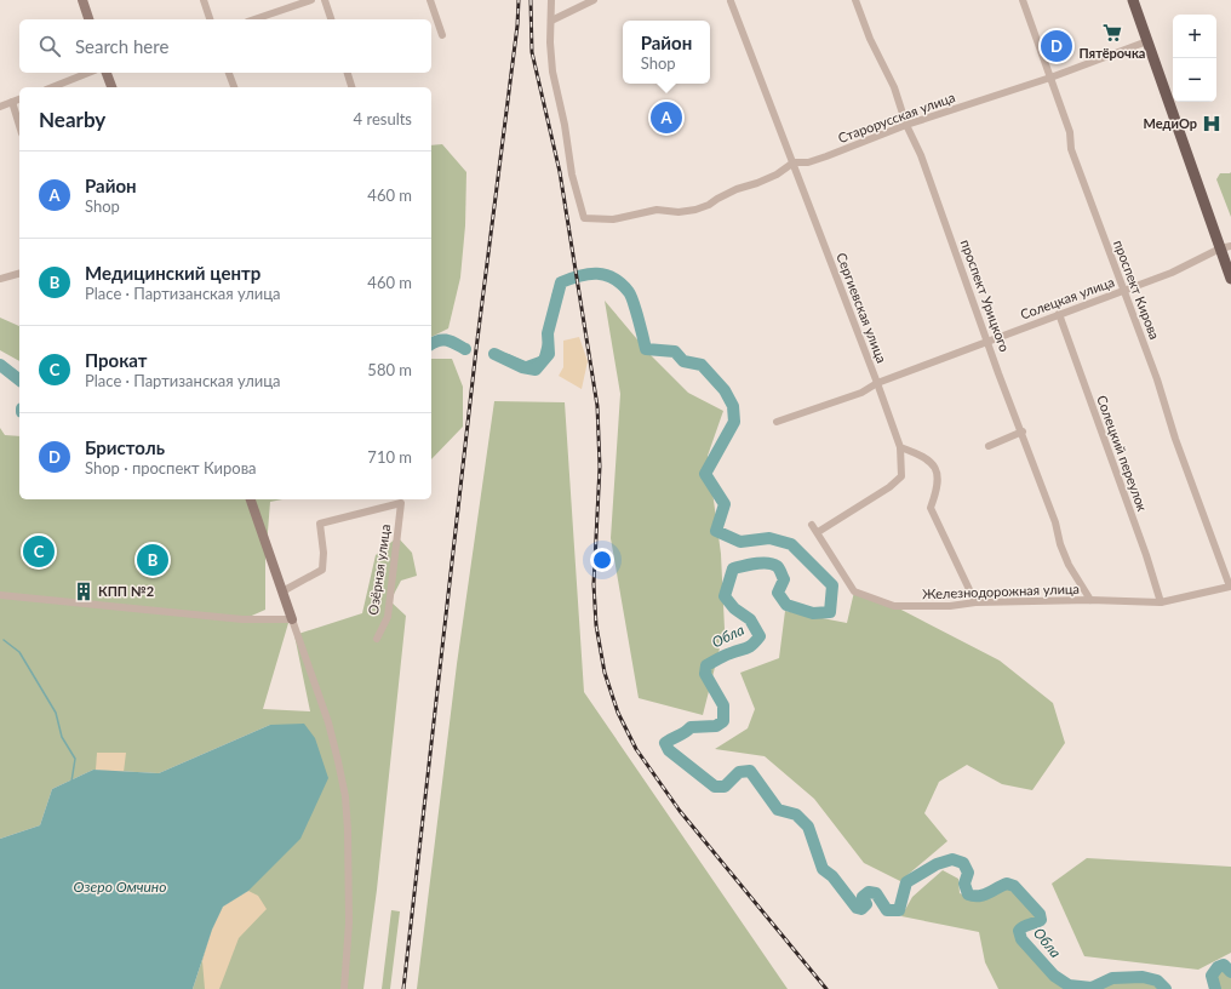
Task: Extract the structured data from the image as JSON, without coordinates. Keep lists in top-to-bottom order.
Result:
{
  "streets": {
    "street": [
      "Старорусская улица",
      "проспект Кирова",
      "проспект Урицкого",
      "Солецкая улица",
      "Сергиевская улица",
      "Солецкий переулок",
      "Озёрная улица",
      "Железнодорожная улица"
    ]
  },
  "crossings": [
    ["Старорусская улица", "проспект Кирова"],
    ["Старорусская улица", "проспект Урицкого"],
    ["Старорусская улица", "Сергиевская улица"],
    ["проспект Кирова", "Солецкая улица"],
    ["проспект Кирова", "Железнодорожная улица"],
    ["проспект Урицкого", "Солецкая улица"],
    ["проспект Урицкого", "Железнодорожная улица"],
    ["Солецкая улица", "Сергиевская улица"],
    ["Солецкая улица", "Солецкий переулок"],
    ["Сергиевская улица", "Железнодорожная улица"],
    ["Солецкий переулок", "Железнодорожная улица"]
  ],
  "water": ["Обла", "Озеро Омчино"],
  "places": {
    "supermarket": ["Пятёрочка"],
    "hospital": ["МедиОр"],
    "building": ["КПП №2"]
  },
  "page": {
    "map_buttons": ["+", "−"],
    "search": "Search here",
    "popup": ["Район", "Shop"],
    "pins": [
      "D",
      "A",
      "C",
      "B"
    ],
    "heading": ["Nearby", "4 results"],
    "list": [
      {
        "mark": "A",
        "name": "Район",
        "note": "Shop",
        "value": "460 m"
      },
      {
        "mark": "B",
        "name": "Медицинский центр",
        "note": "Place · Партизанская улица",
        "value": "460 m"
      },
      {
        "mark": "C",
        "name": "Прокат",
        "note": "Place · Партизанская улица",
        "value": "580 m"
      },
      {
        "mark": "D",
        "name": "Бристоль",
        "note": "Shop · проспект Кирова",
        "value": "710 m"
      }
    ]
  }
}
